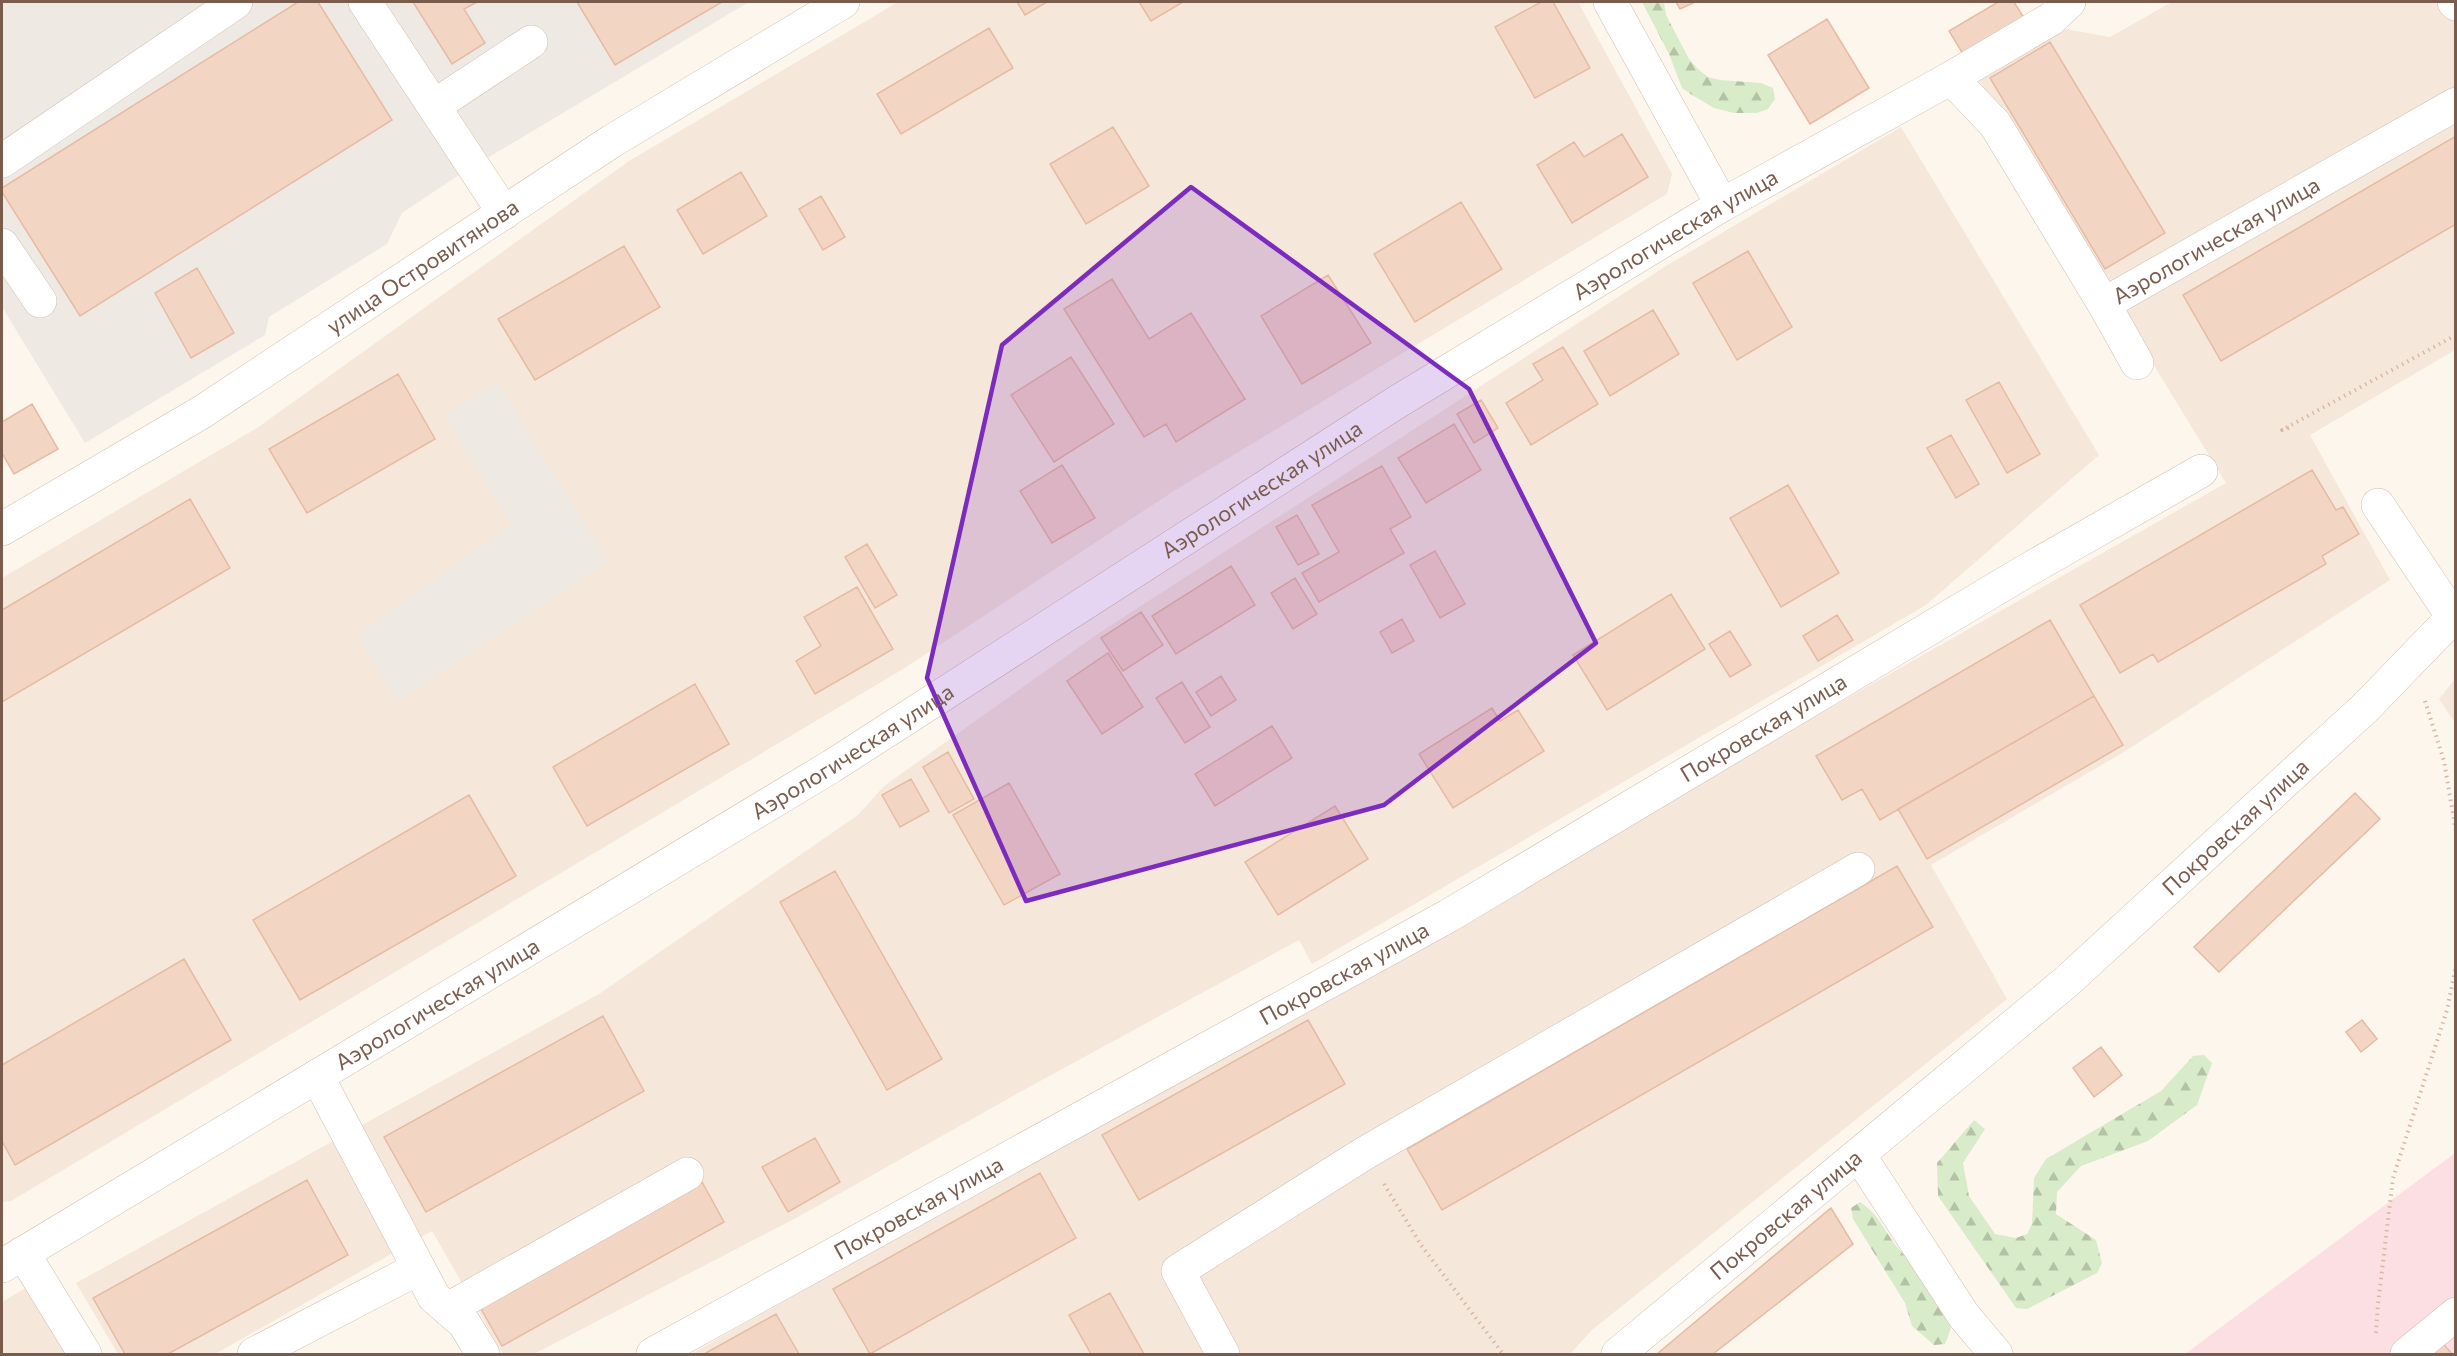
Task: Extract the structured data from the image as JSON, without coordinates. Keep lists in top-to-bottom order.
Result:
{
  "streets": {
    "street": ["Аэрологическая улица", "улица Островитянова", "Покровская улица"]
  }
}
